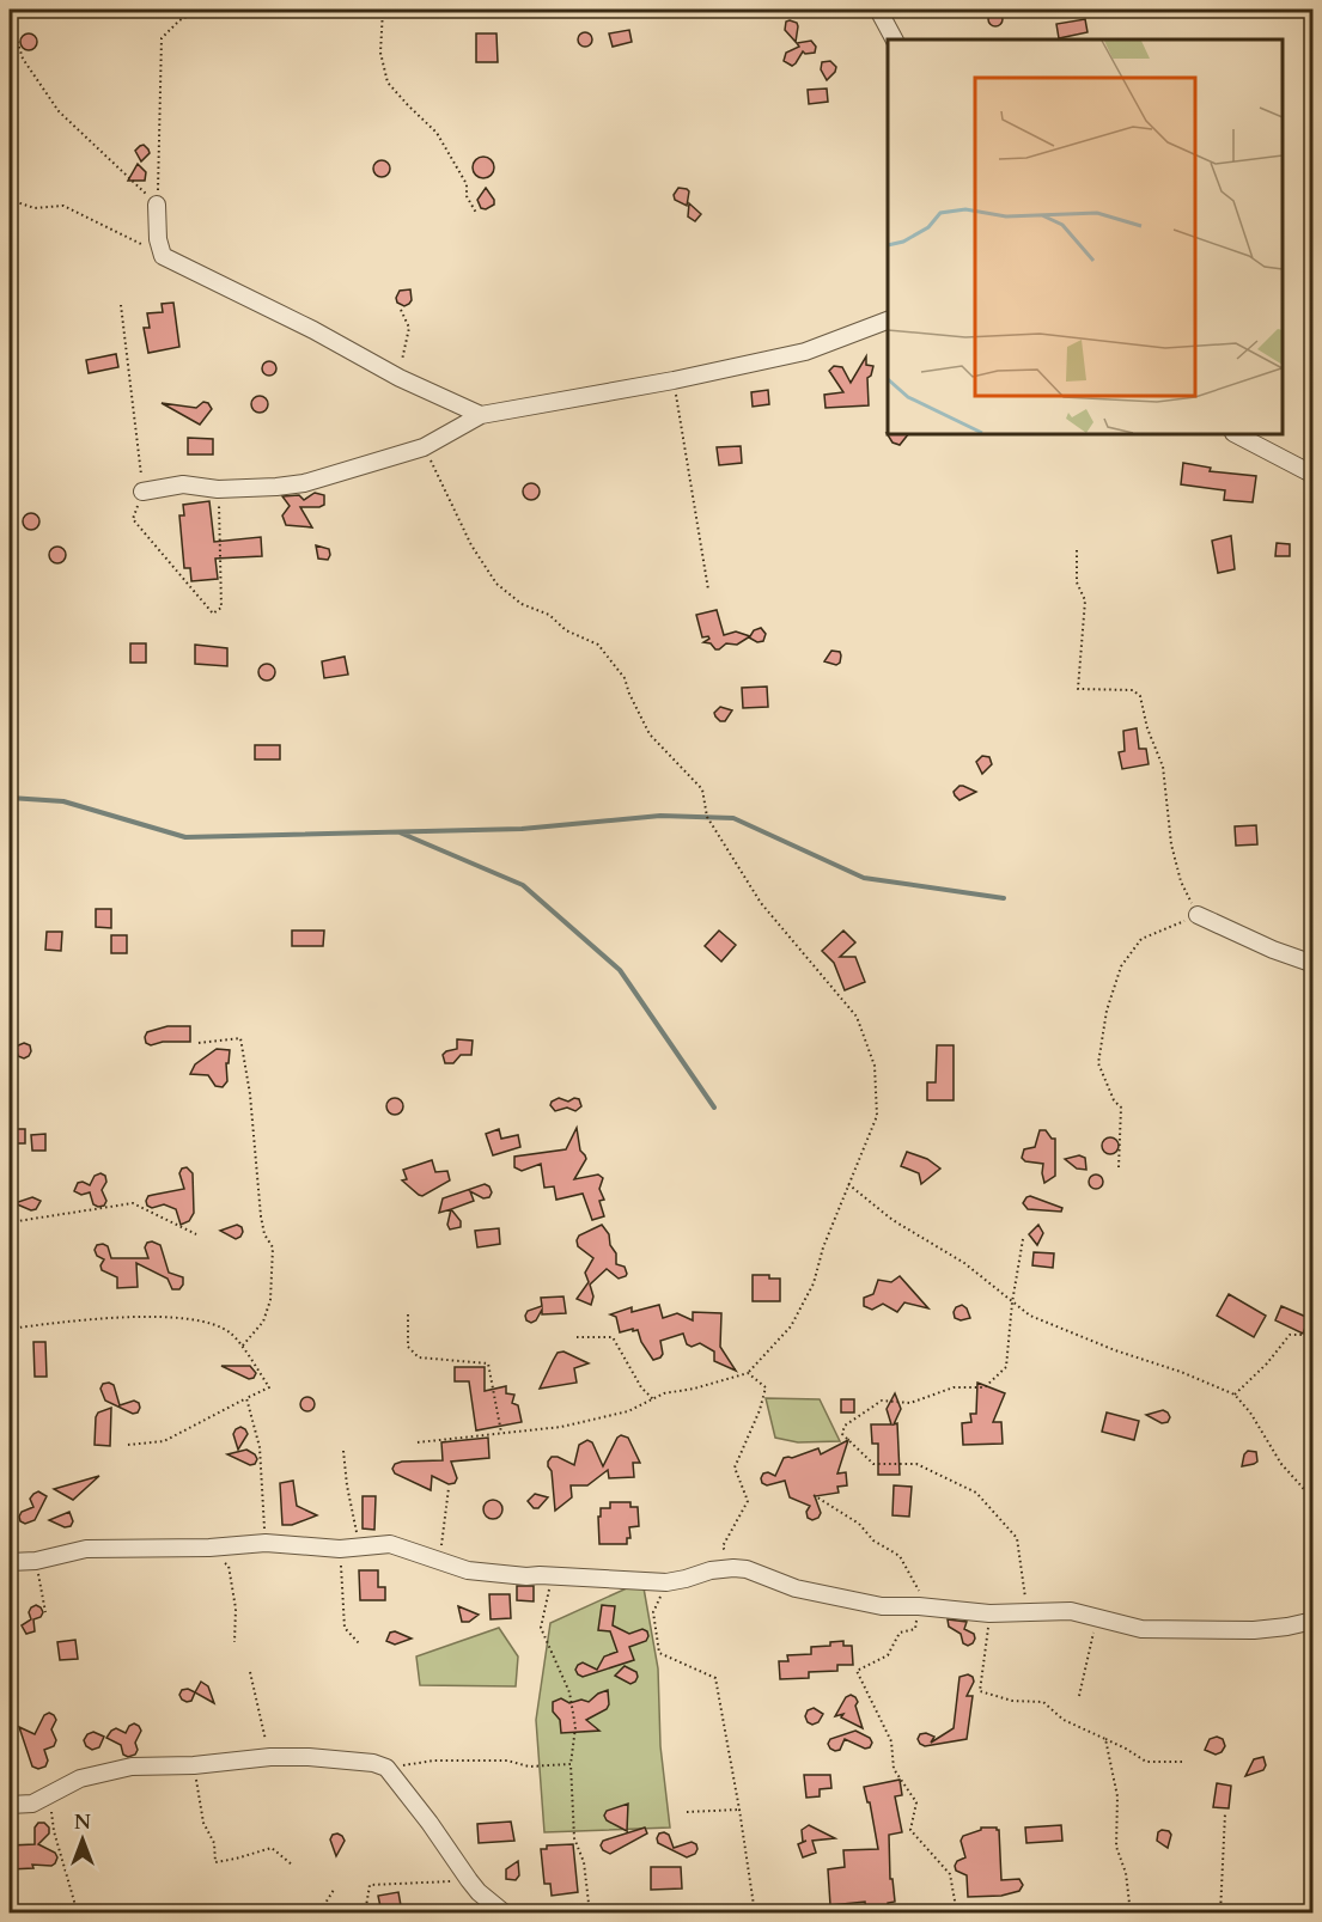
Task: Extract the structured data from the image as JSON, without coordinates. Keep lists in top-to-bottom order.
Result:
{
  "north": "top"
}
